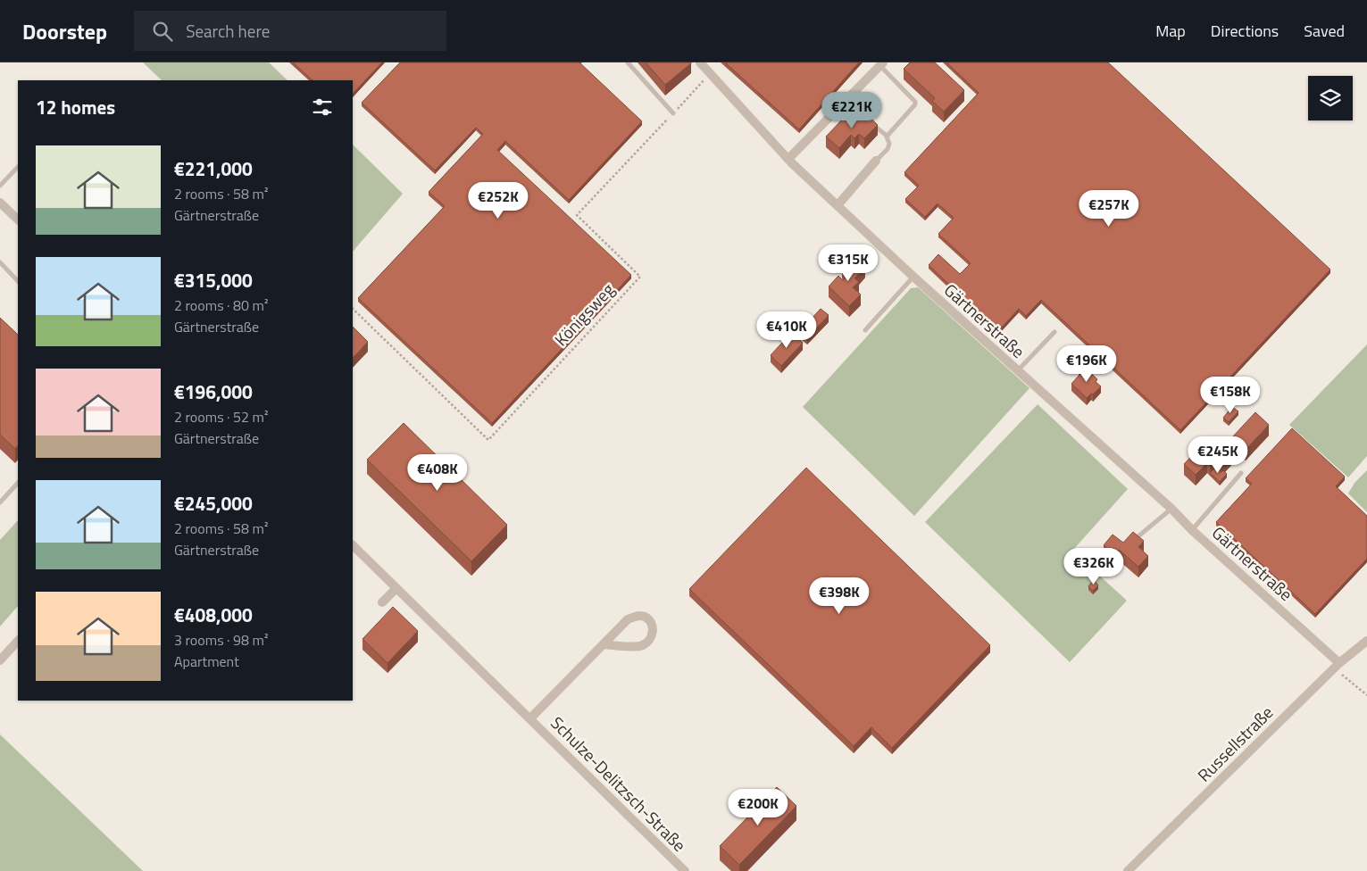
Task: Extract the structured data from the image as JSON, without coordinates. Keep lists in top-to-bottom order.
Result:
{
  "streets": {
    "street": ["Gärtnerstraße", "Russellstraße", "Schulze-Delitzsch-Straße"],
    "path": ["Königsweg"]
  },
  "crossings": [
    ["Königsweg", "Gärtnerstraße"],
    ["Gärtnerstraße", "Russellstraße"]
  ],
  "page": {
    "header": "Doorstep",
    "search": "Search here",
    "nav": ["Map", "Directions", "Saved"],
    "heading": "12 homes",
    "price": [
      "€221K",
      "€252K",
      "€257K",
      "€315K",
      "€410K",
      "€196K",
      "€158K",
      "€245K",
      "€408K",
      "€326K",
      "€398K",
      "€200K"
    ],
    "list": [
      {
        "name": "€221,000",
        "note": "2 rooms · 58 m² · Gärtnerstraße"
      },
      {
        "name": "€315,000",
        "note": "2 rooms · 80 m² · Gärtnerstraße"
      },
      {
        "name": "€196,000",
        "note": "2 rooms · 52 m² · Gärtnerstraße"
      },
      {
        "name": "€245,000",
        "note": "2 rooms · 58 m² · Gärtnerstraße"
      },
      {
        "name": "€408,000",
        "note": "3 rooms · 98 m² · Apartment"
      }
    ]
  }
}
